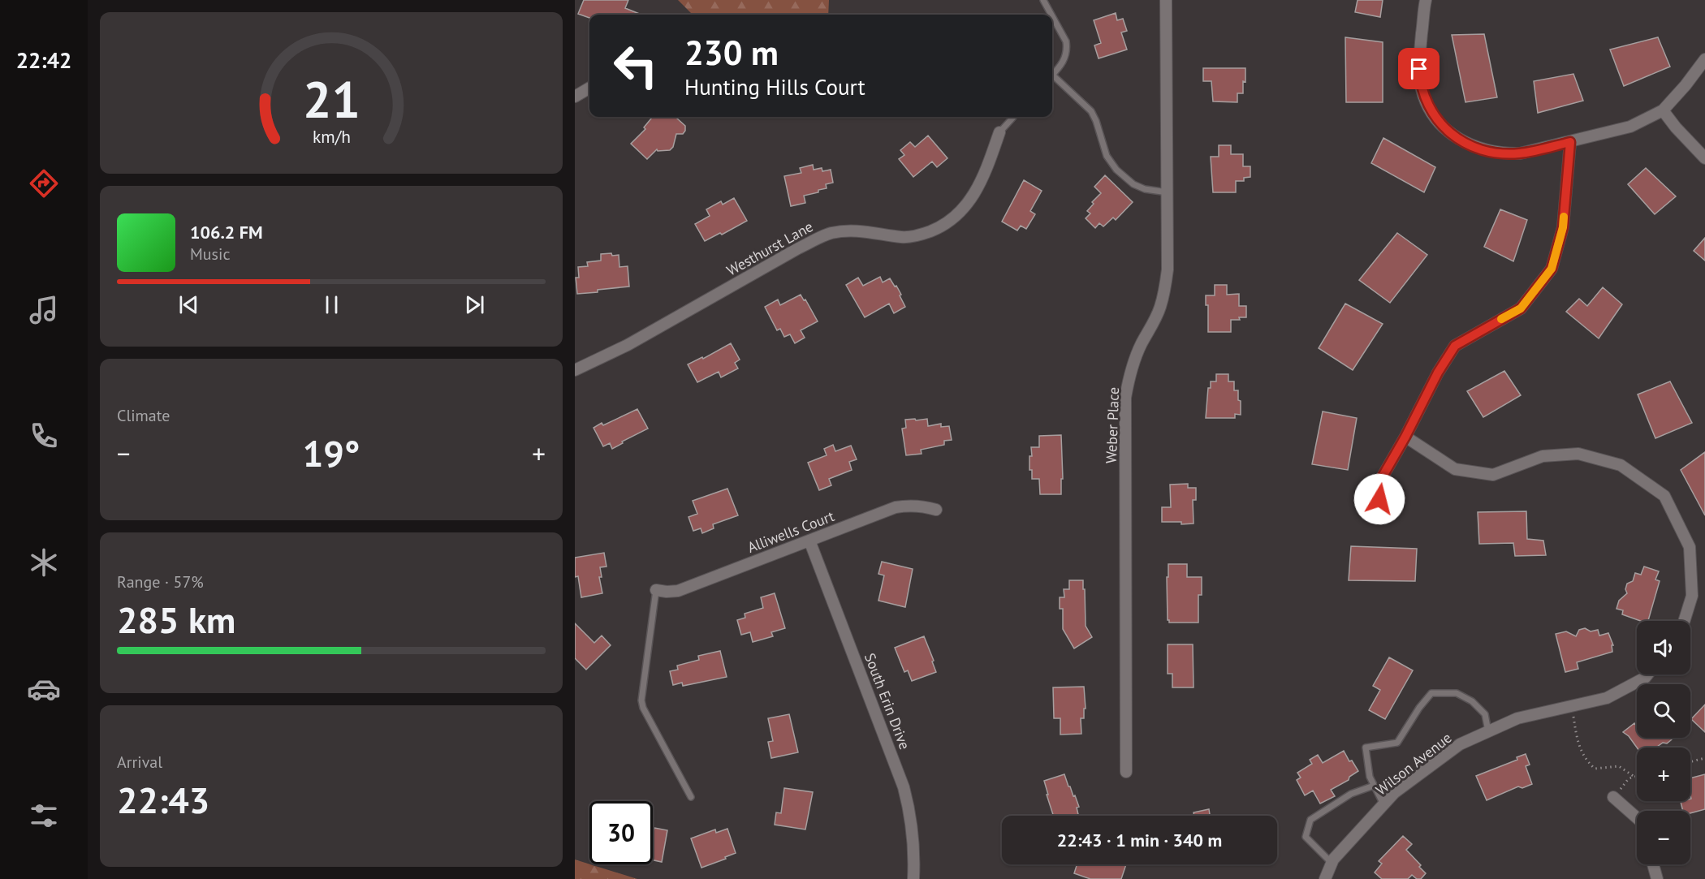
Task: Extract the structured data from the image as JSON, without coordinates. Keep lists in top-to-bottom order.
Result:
{
  "streets": {
    "street": [
      "Westhurst Lane",
      "Weber Place",
      "Alliwells Court",
      "South Erin Drive",
      "Wilson Avenue"
    ]
  },
  "crossings": [
    ["Alliwells Court", "South Erin Drive"]
  ],
  "page": {
    "tabs": "22:42",
    "turn": ["230 m", "Hunting Hills Court"],
    "song": ["106.2 FM", "Music"],
    "tile": [
      "Climate",
      ["Range · 57%", "285 km"],
      ["Arrival", "22:43"]
    ],
    "heat": ["−", "19°", "+"],
    "map_buttons": ["+", "−"],
    "limit": "30",
    "trip": "22:43 · 1 min · 340 m",
    "gauge": ["21", "km/h"]
  }
}
